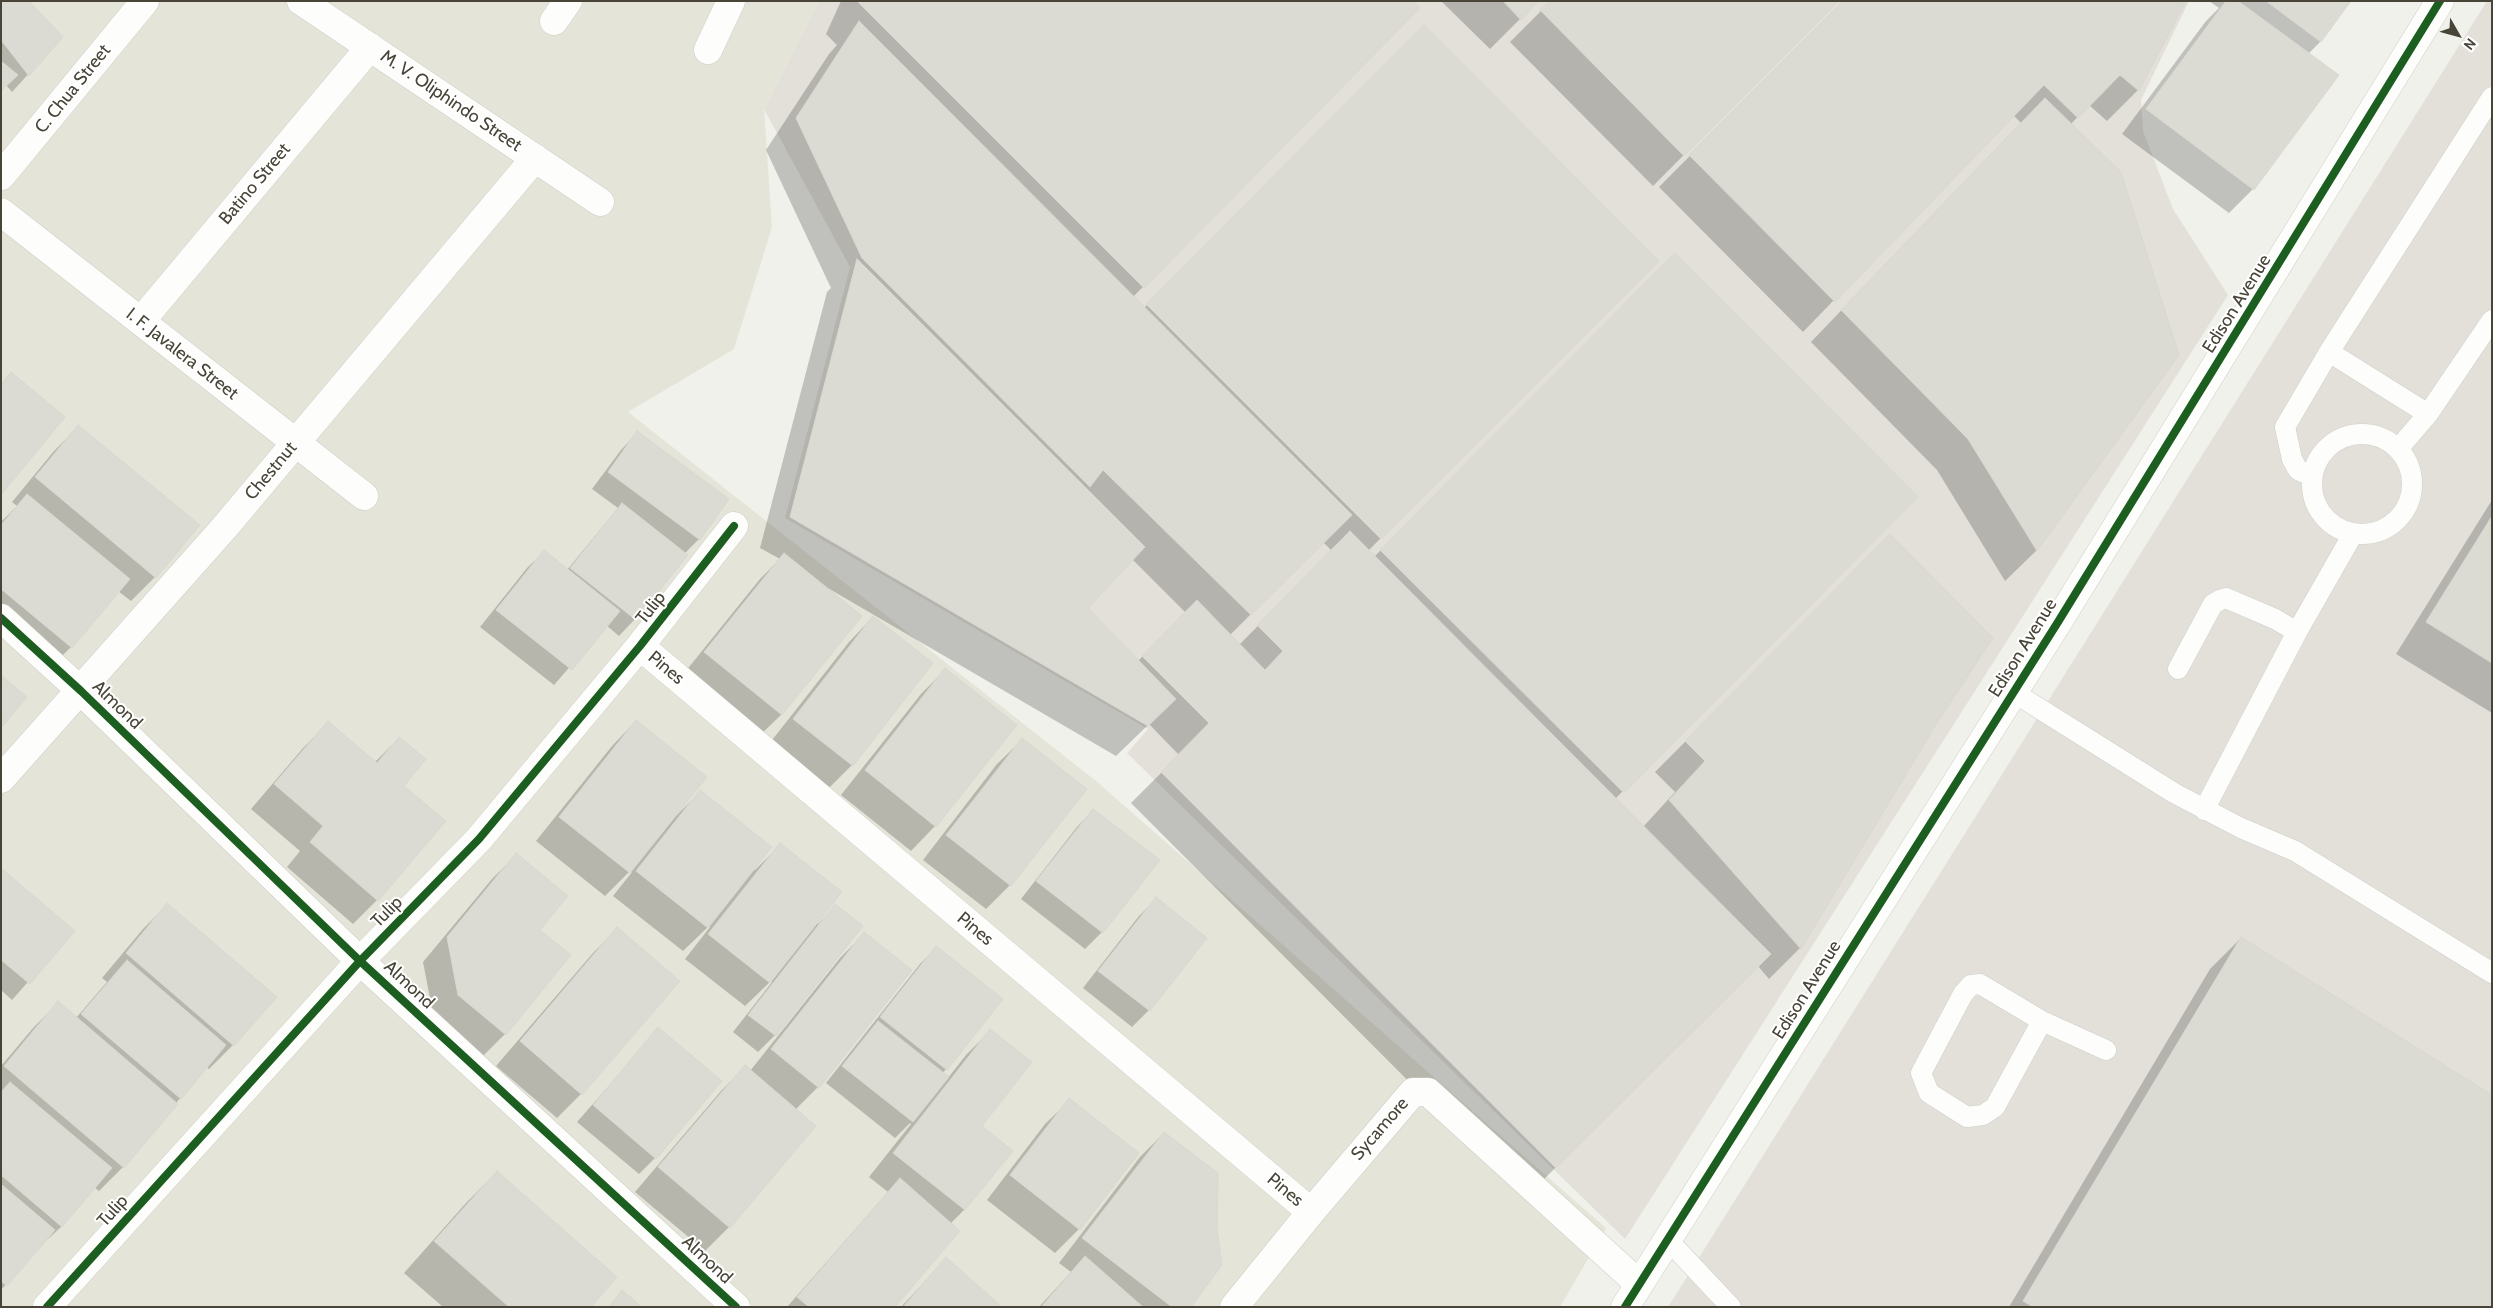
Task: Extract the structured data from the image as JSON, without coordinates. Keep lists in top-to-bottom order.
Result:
{
  "streets": {
    "street": [
      "C. Chua Street",
      "M. V. Oliphindo Street",
      "Batino Street",
      "Edison Avenue",
      "I. F. Javalera Street",
      "Chestnut",
      "Tulip",
      "Pines",
      "Almond",
      "Sycamore"
    ]
  },
  "crossings": [
    ["M. V. Oliphindo Street", "Batino Street"],
    ["M. V. Oliphindo Street", "Chestnut"],
    ["Batino Street", "I. F. Javalera Street"],
    ["Edison Avenue", "Sycamore"],
    ["I. F. Javalera Street", "Chestnut"],
    ["Chestnut", "Almond"],
    ["Tulip", "Pines"],
    ["Tulip", "Almond"],
    ["Pines", "Sycamore"]
  ],
  "north": "bottom right"
}
